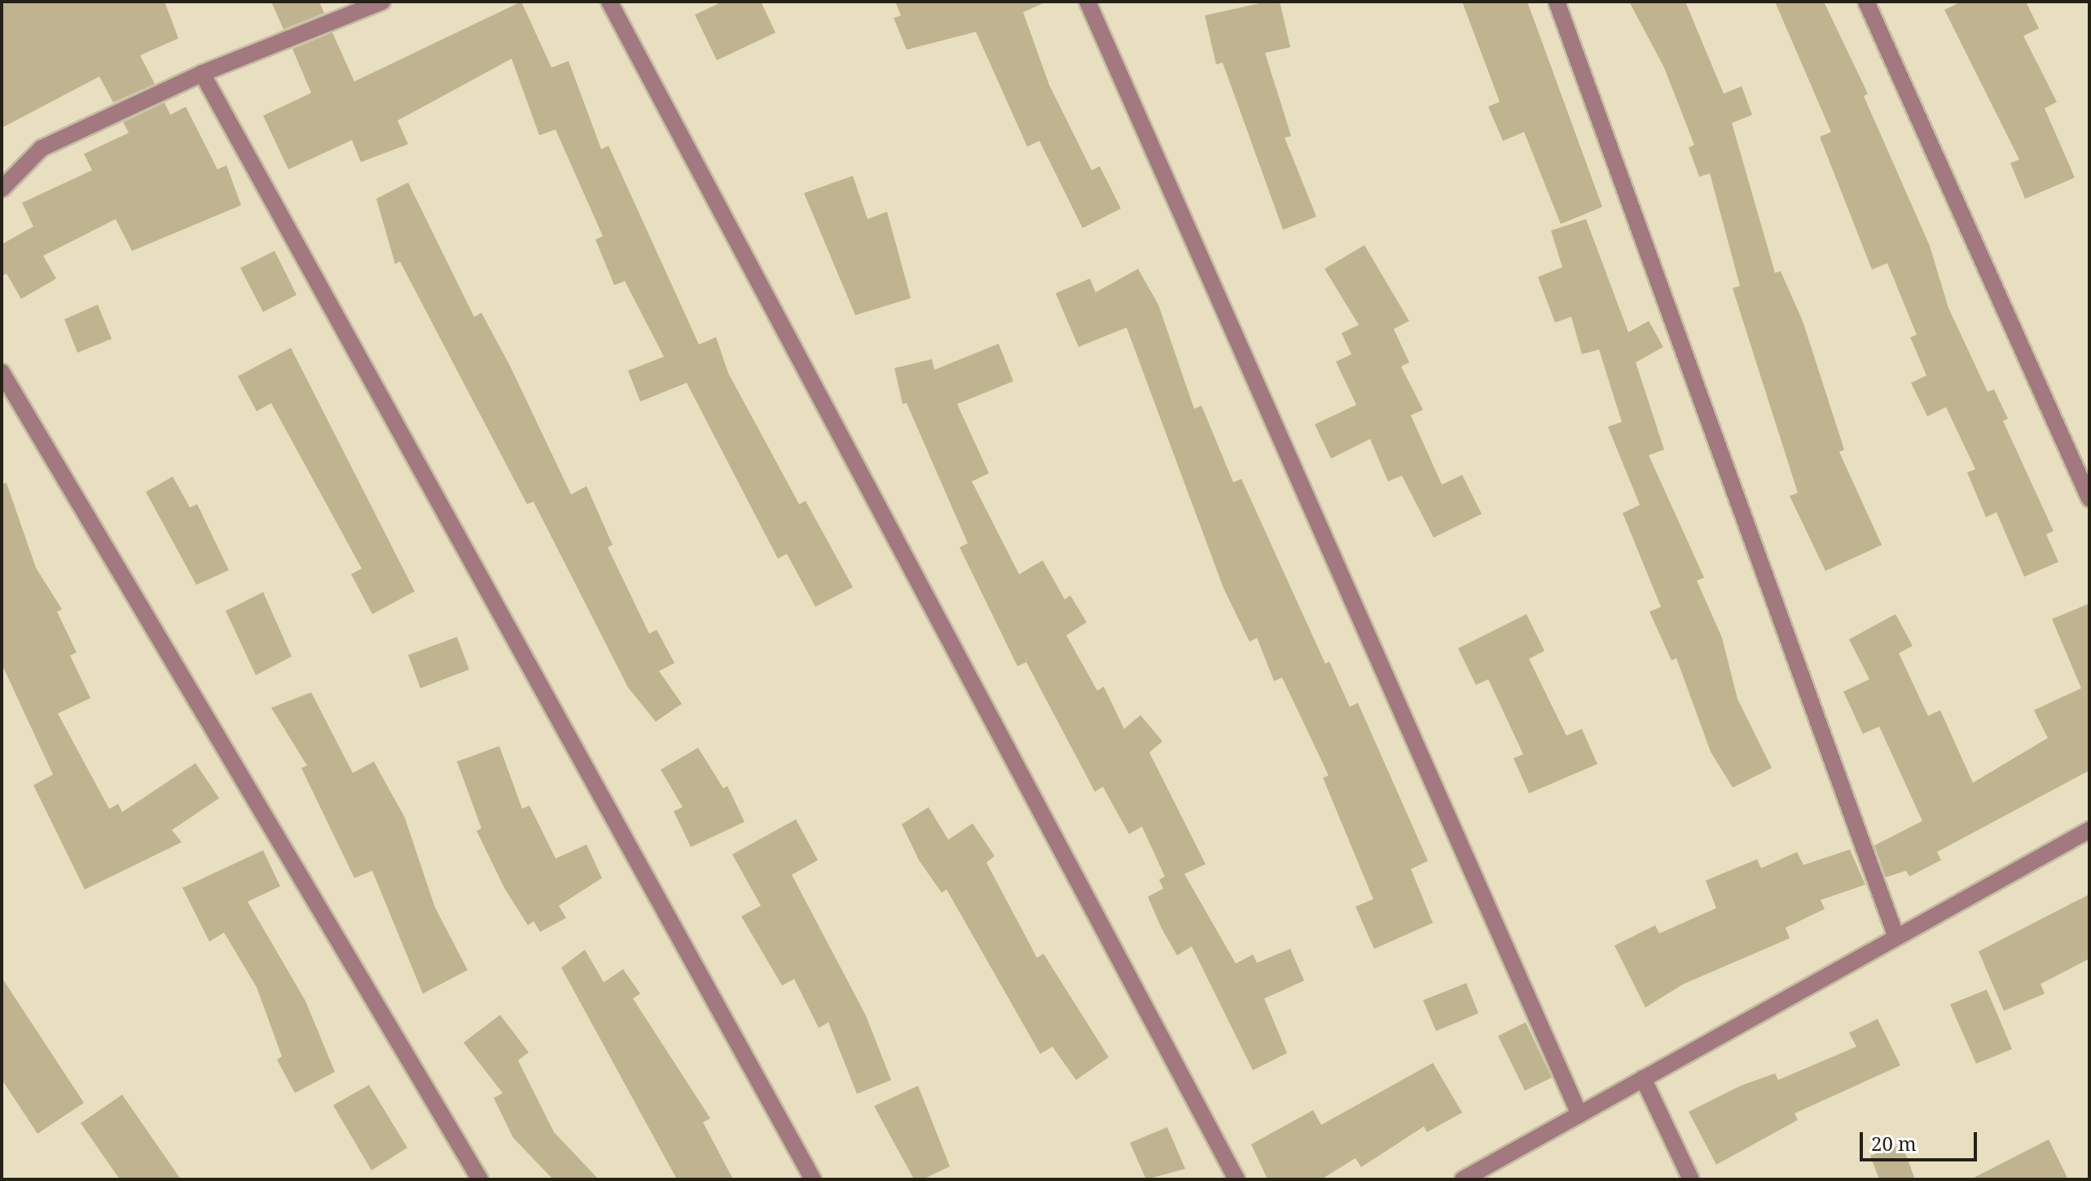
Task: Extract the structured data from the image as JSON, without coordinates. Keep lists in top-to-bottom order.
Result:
{
  "scale_bar": "20 m"
}
